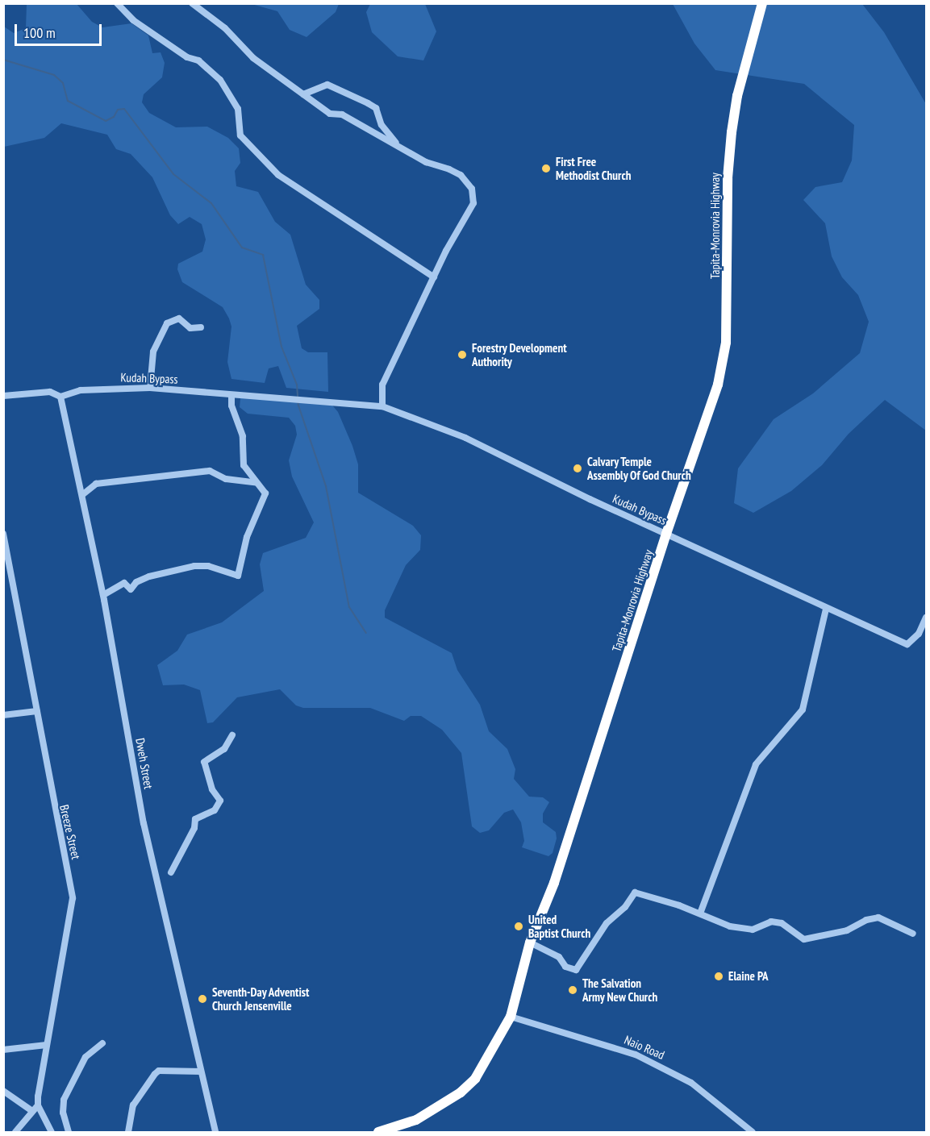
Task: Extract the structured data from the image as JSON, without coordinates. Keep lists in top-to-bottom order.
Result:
{
  "streets": {
    "highway": ["Tapita-Monrovia Highway"],
    "street": [
      "Kudah Bypass",
      "Dweh Street",
      "Breeze Street",
      "Naio Road"
    ]
  },
  "crossings": [
    ["Tapita-Monrovia Highway", "Kudah Bypass"],
    ["Tapita-Monrovia Highway", "Naio Road"],
    ["Kudah Bypass", "Dweh Street"]
  ],
  "places": [
    "First Free Methodist Church",
    "Forestry Development Authority",
    "Calvary Temple Assembly Of God Church",
    "United Baptist Church",
    "Elaine PA",
    "The Salvation Army New Church",
    "Seventh-Day Adventist Church Jensenville"
  ],
  "scale_bar": "100 m"
}
